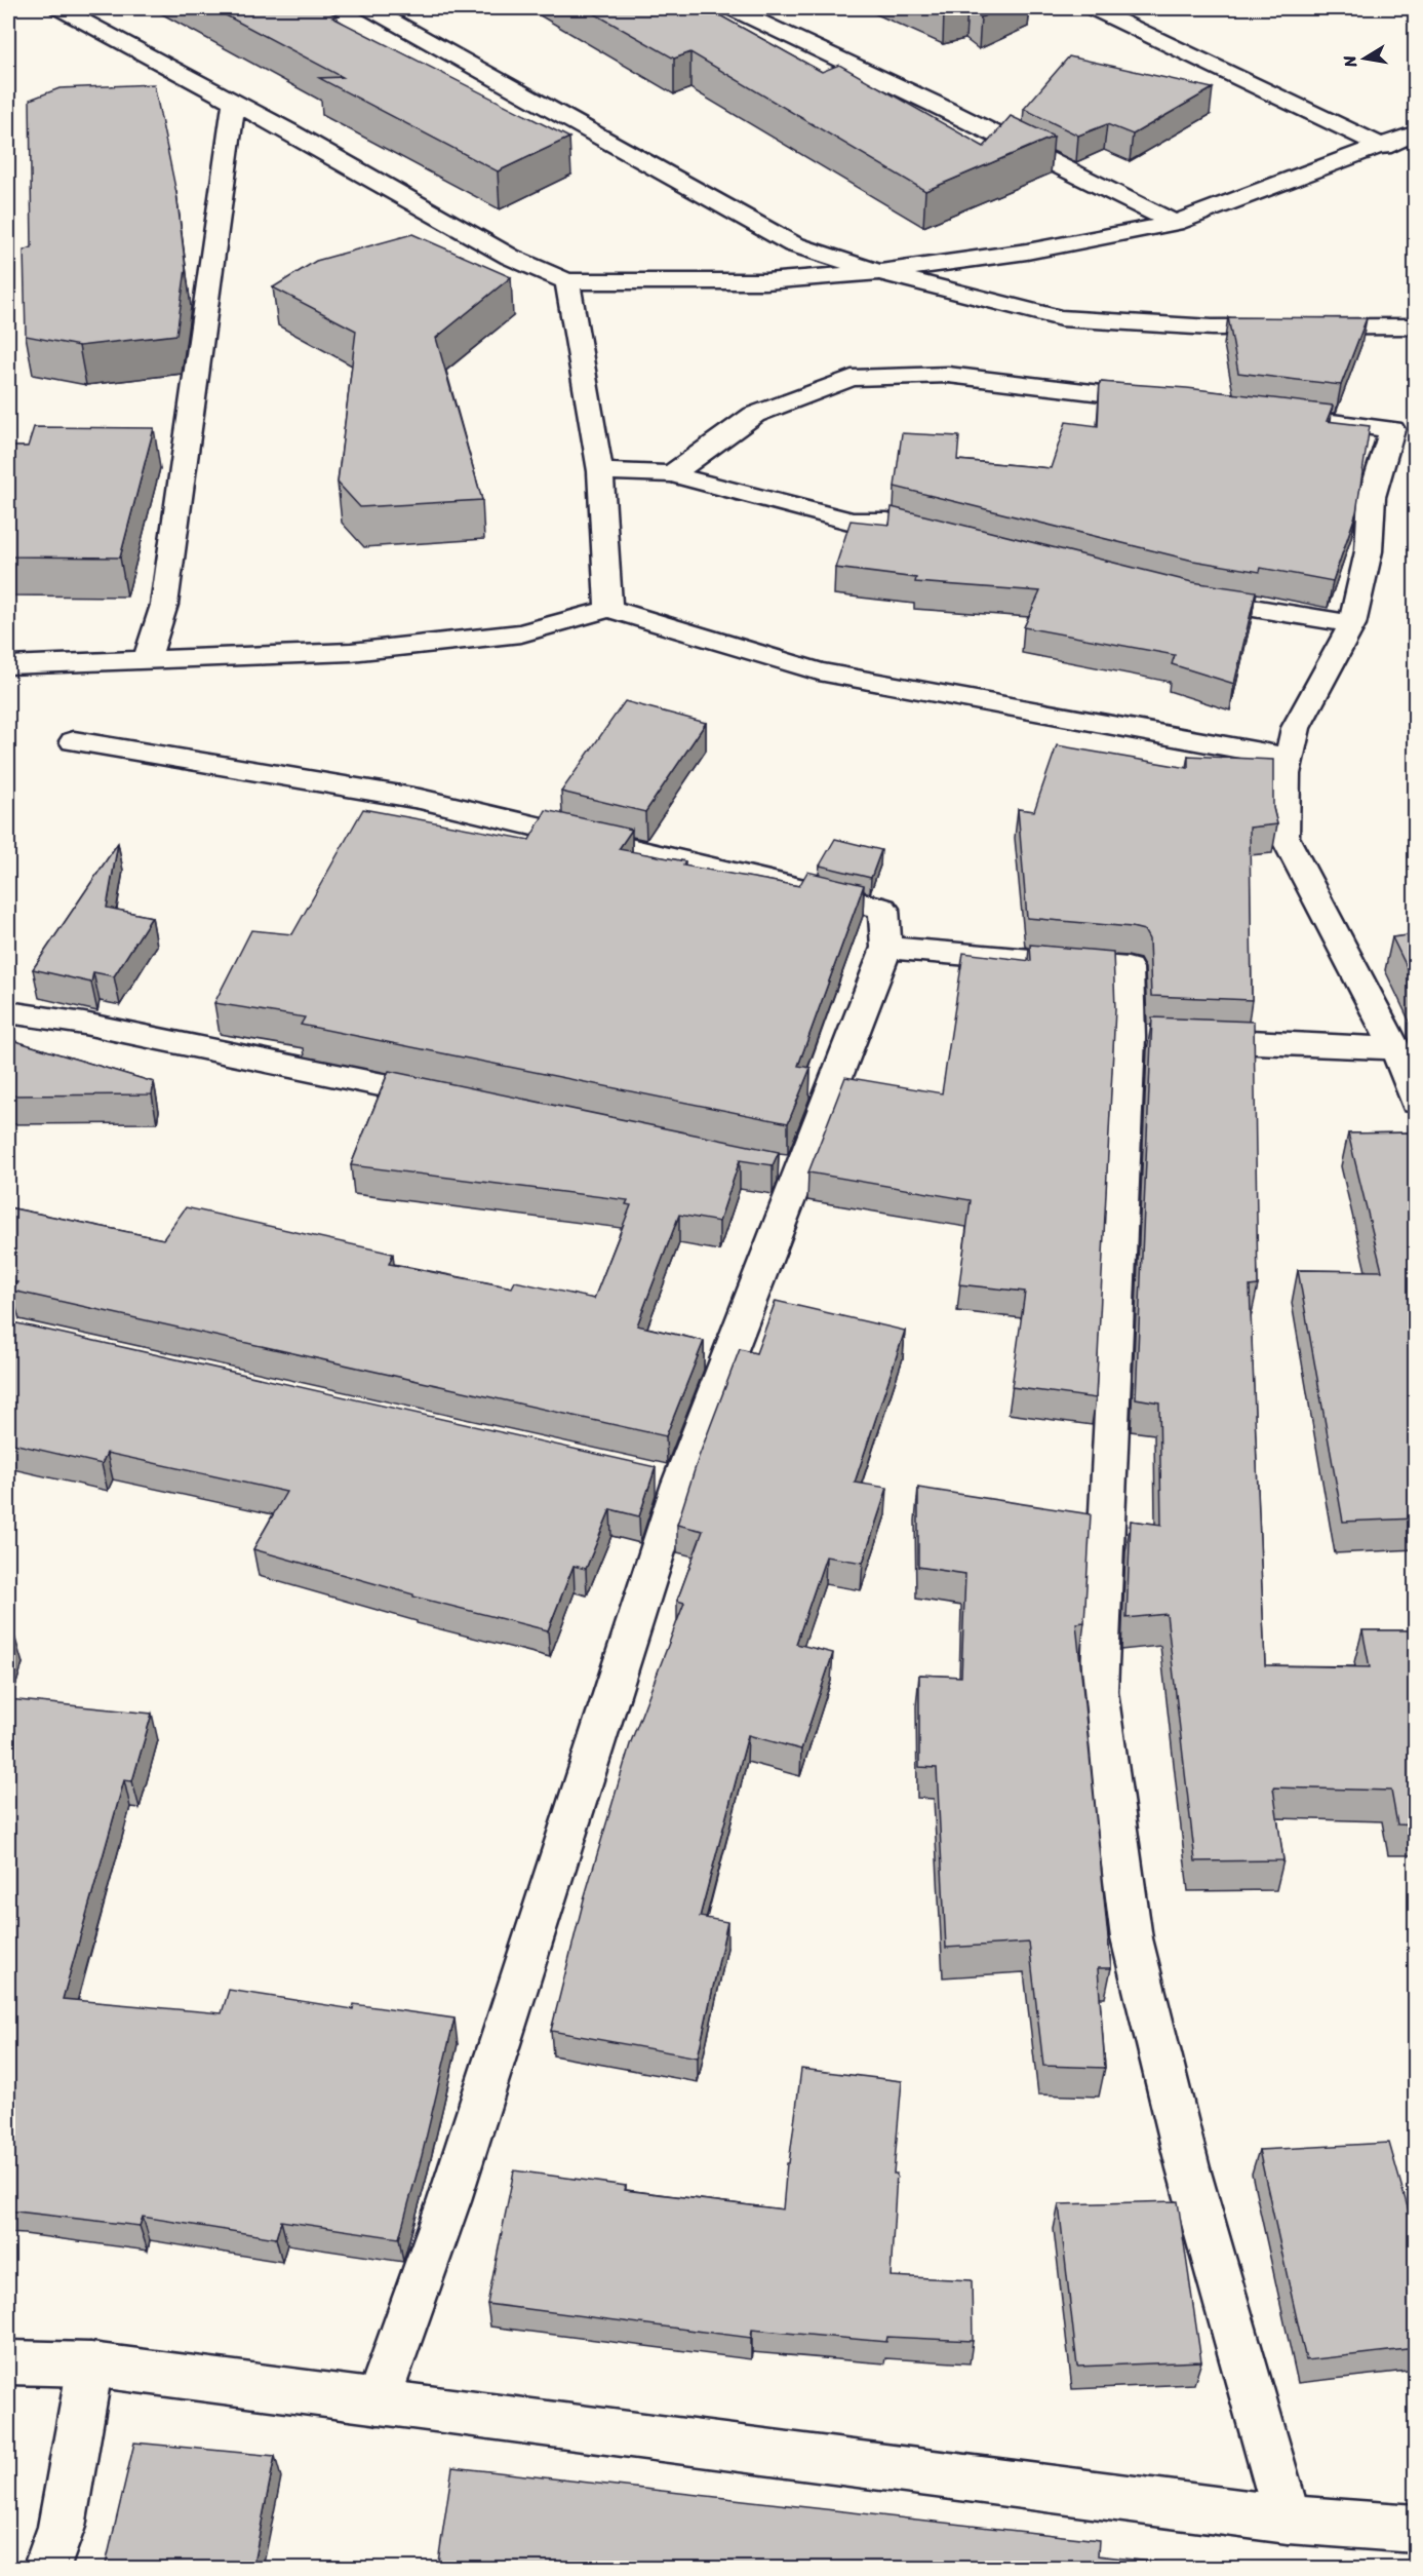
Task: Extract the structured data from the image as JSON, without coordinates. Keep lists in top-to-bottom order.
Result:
{
  "north": "left"
}
